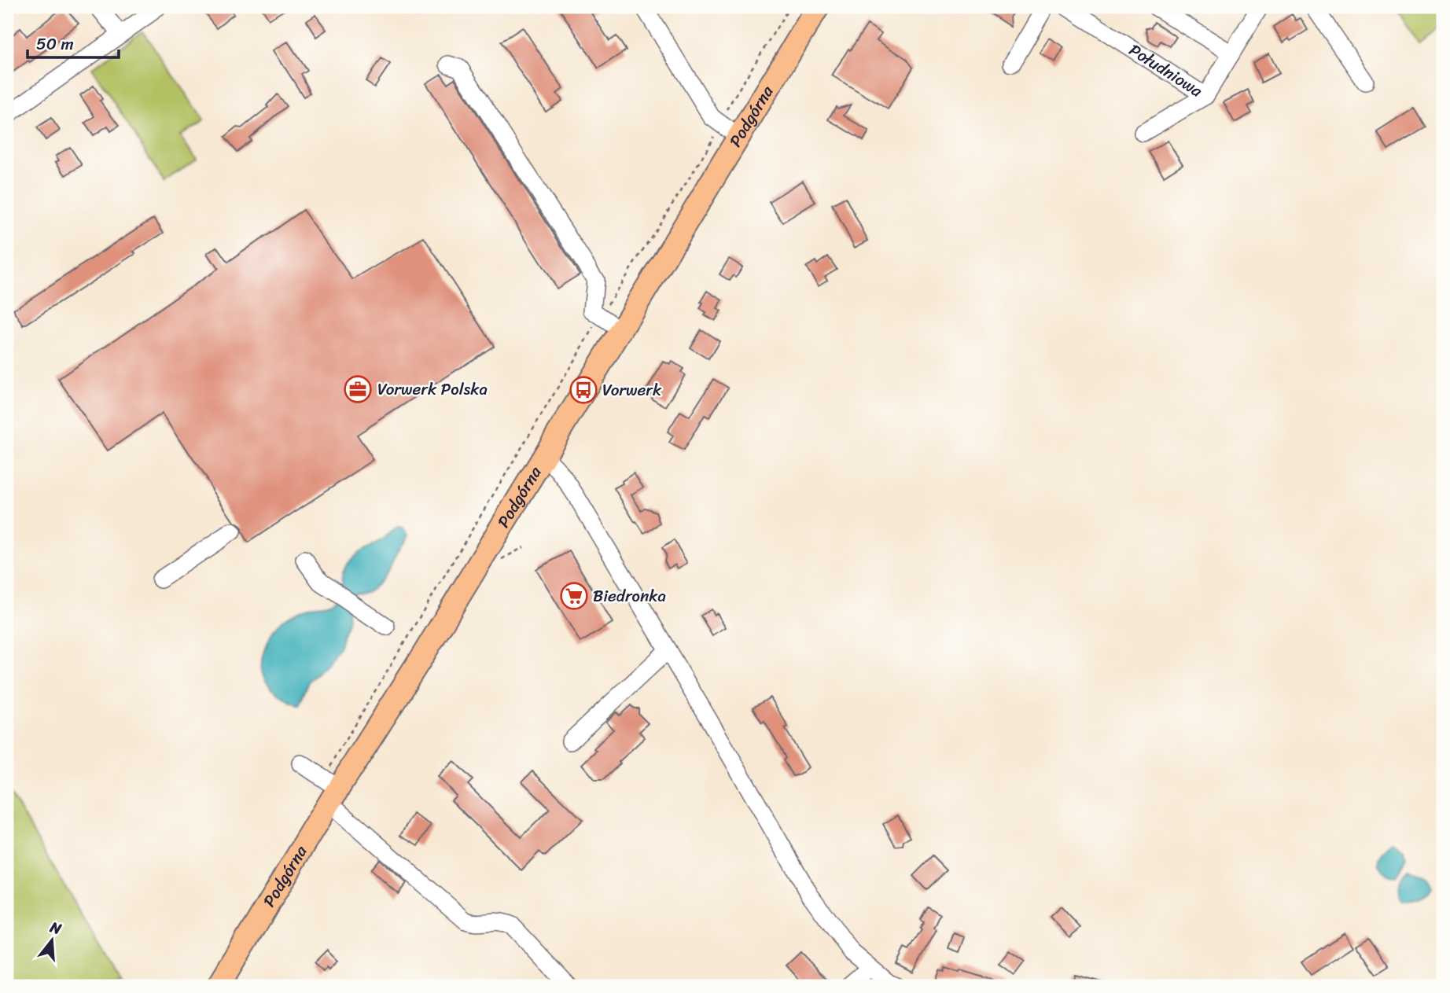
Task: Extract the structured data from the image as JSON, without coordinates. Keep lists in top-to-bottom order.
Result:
{
  "streets": {
    "main road": ["Podgórna"],
    "street": ["Południowa"]
  },
  "places": {
    "office": ["Vorwerk Polska"],
    "bus stop": ["Vorwerk"],
    "supermarket": ["Biedronka"]
  },
  "scale_bar": "50 m",
  "north": "top"
}
